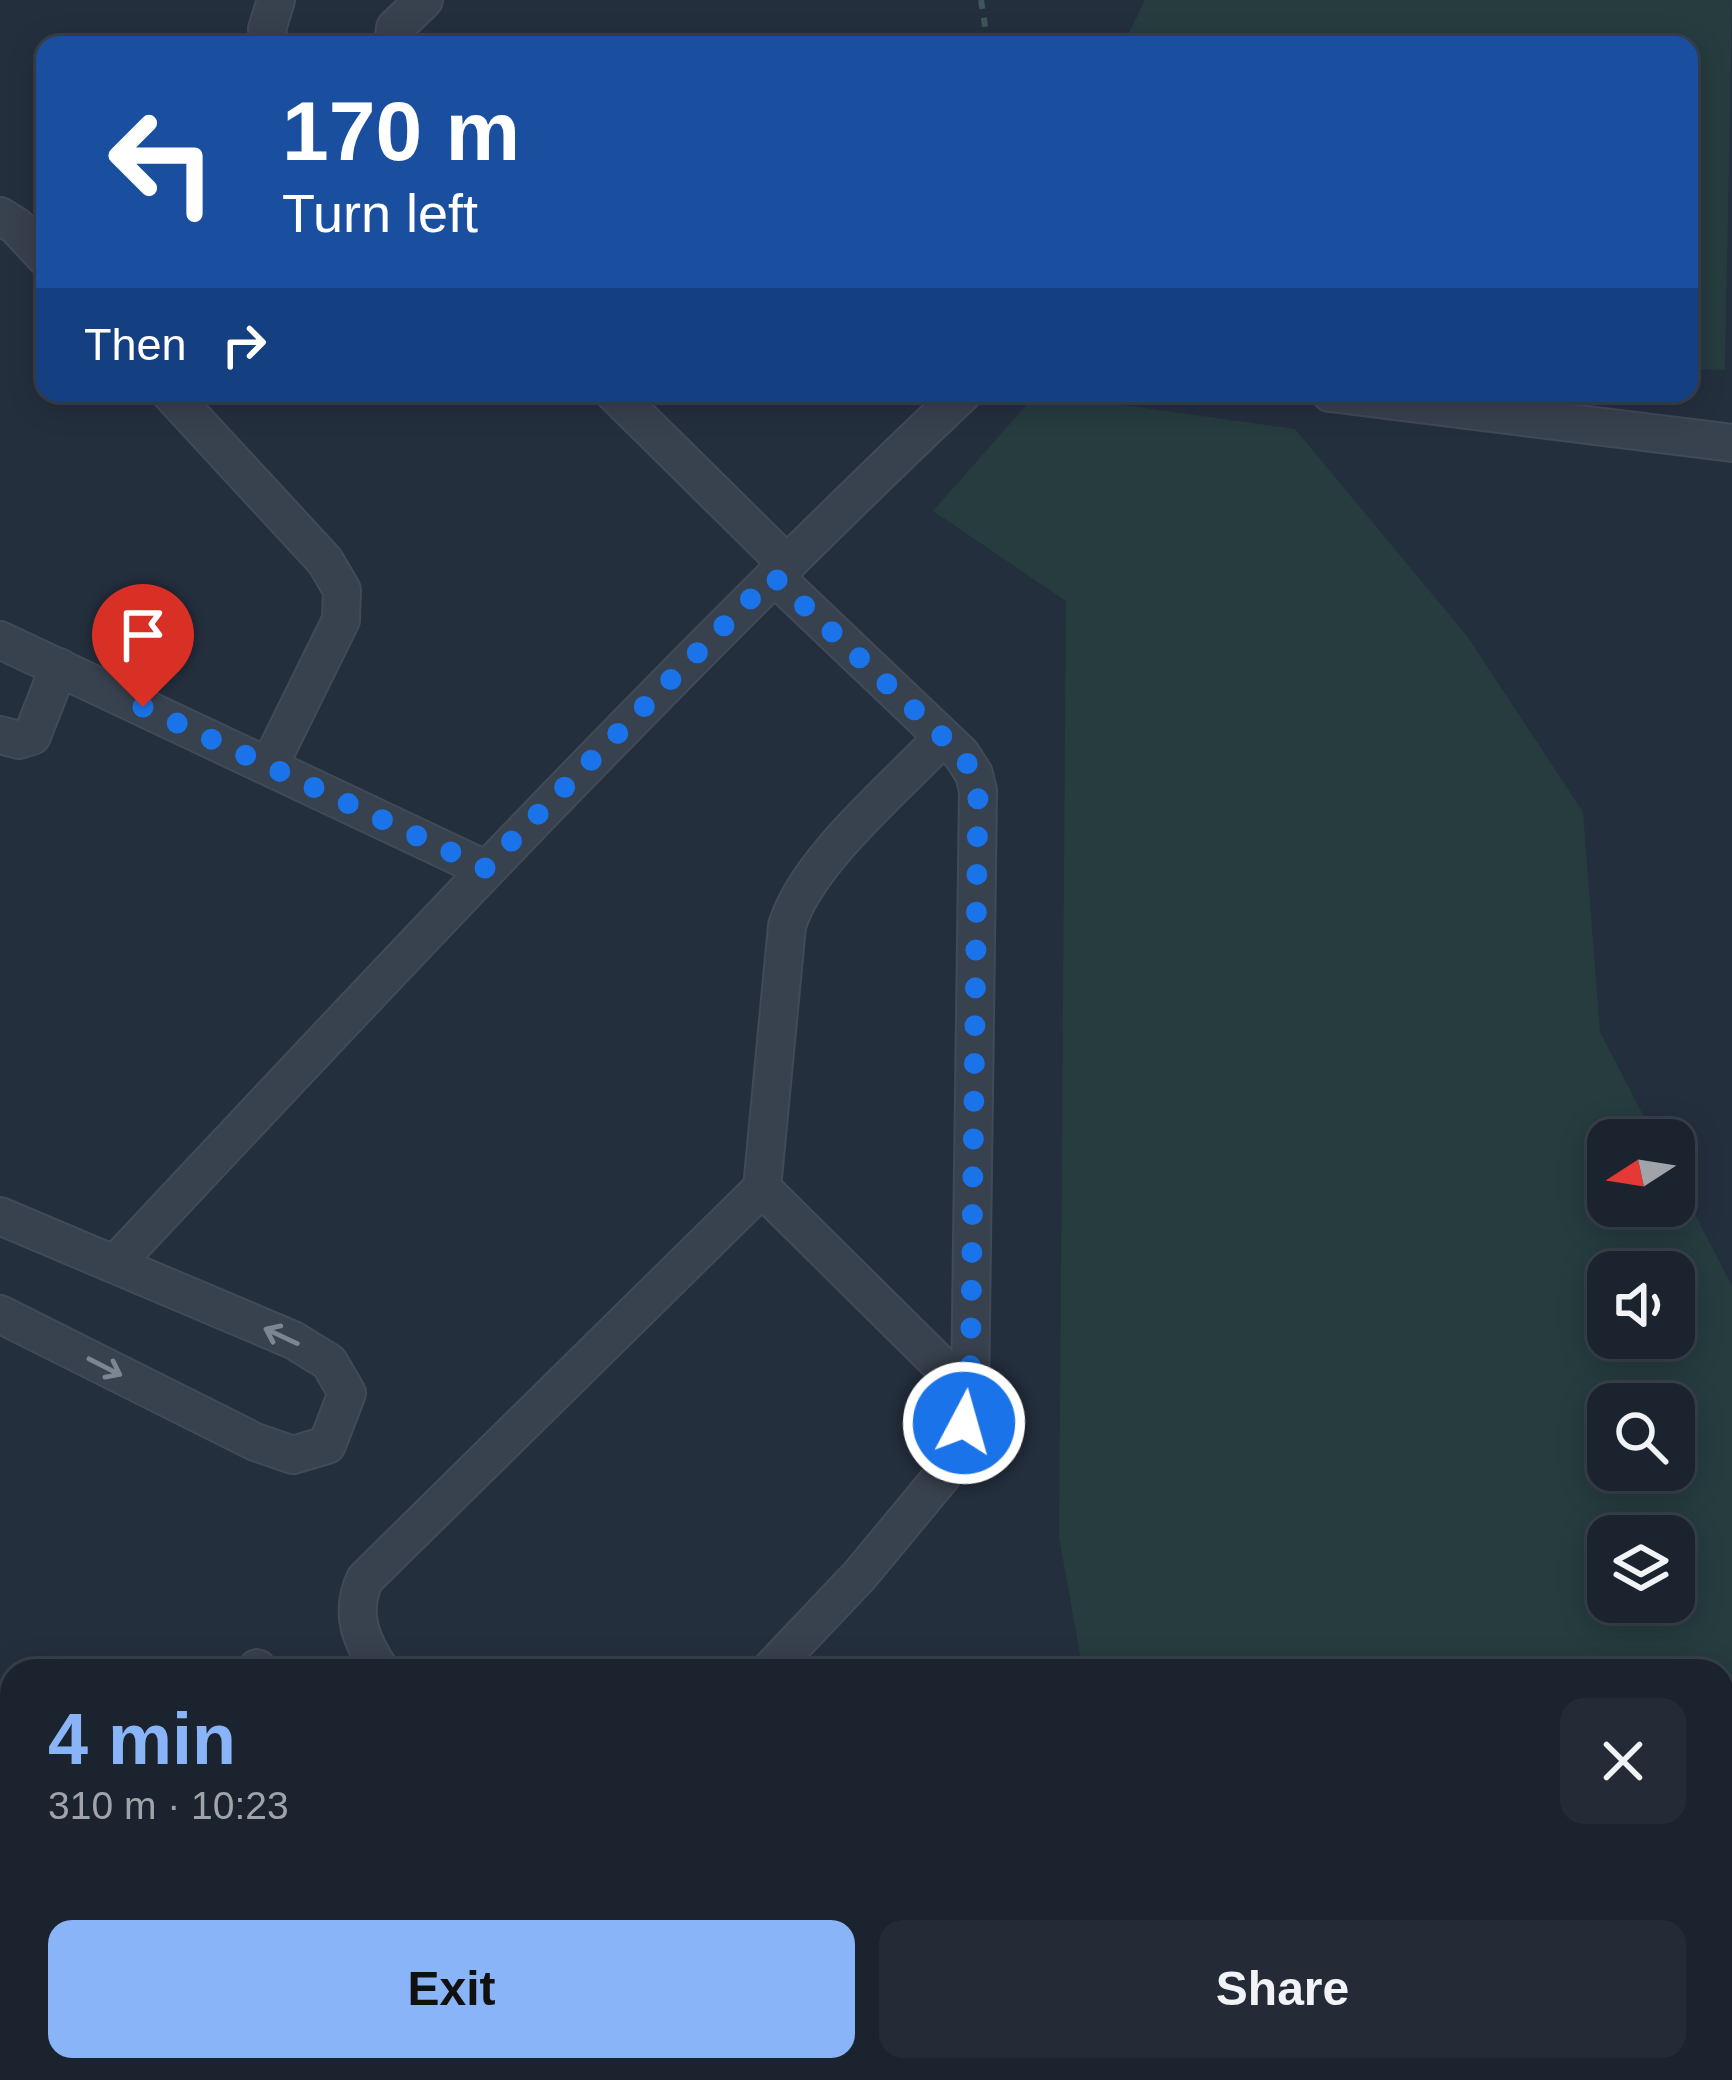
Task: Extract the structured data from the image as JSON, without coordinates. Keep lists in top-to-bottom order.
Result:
{
  "north": "left",
  "page": {
    "turn": ["170 m", "Turn left"],
    "then": "Then",
    "heading": ["4 min", "310 m · 10:23"],
    "buttons": ["Exit", "Share"]
  }
}
